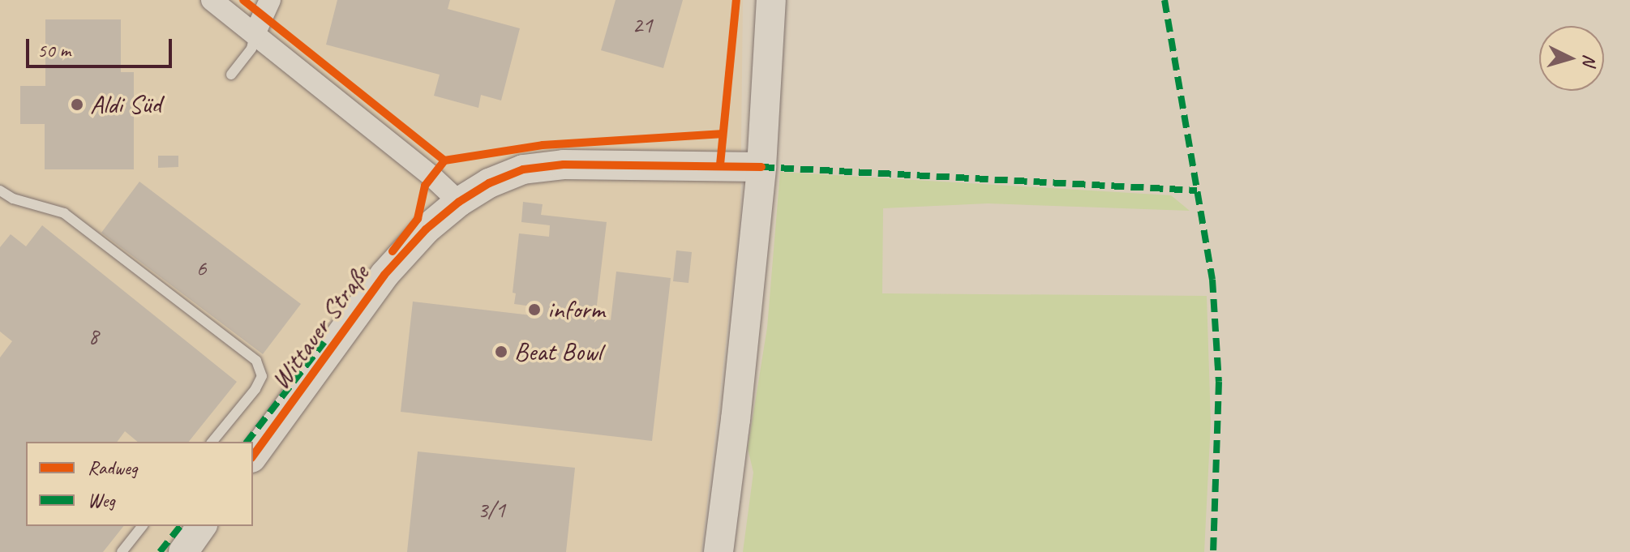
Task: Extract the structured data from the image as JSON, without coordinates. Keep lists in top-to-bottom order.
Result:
{
  "streets": {
    "street": ["Wittauer Straße"]
  },
  "places": ["Aldi Süd", "inform", "Beat Bowl"],
  "house_numbers": [
    "21",
    "6",
    "8",
    "3/1"
  ],
  "legend": ["Radweg", "Weg"],
  "scale_bar": "50 m",
  "north": "right"
}
